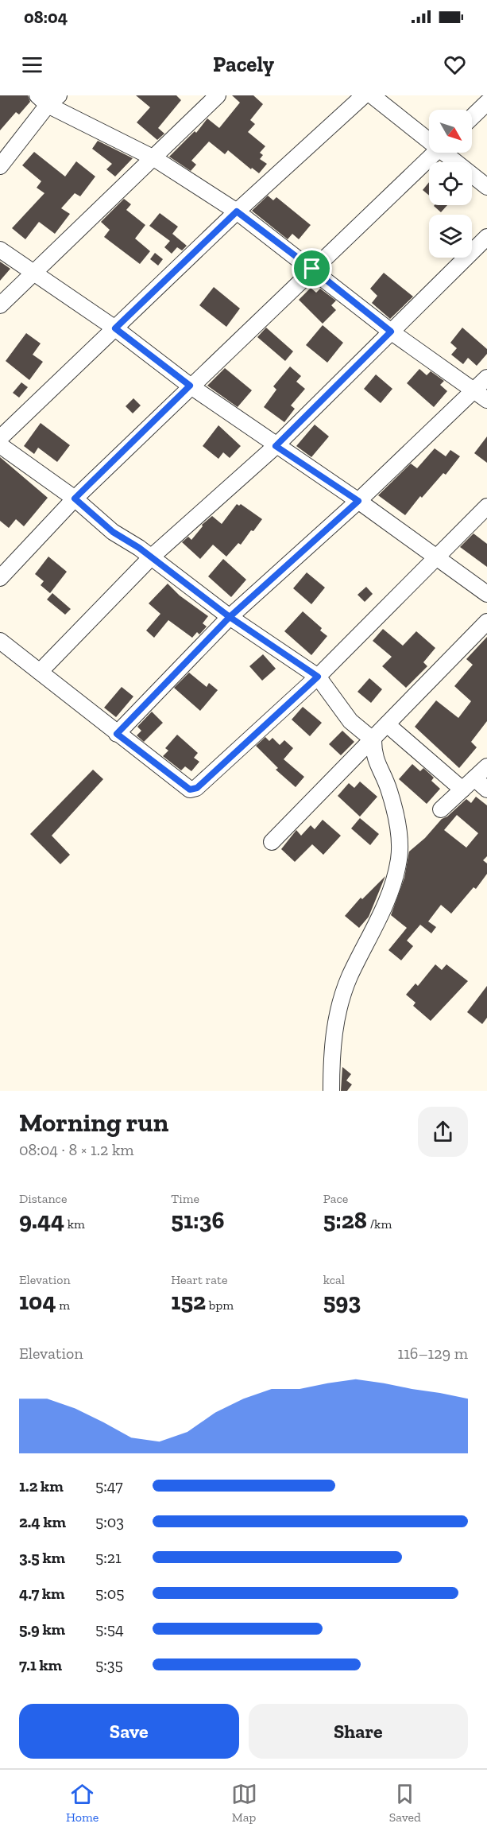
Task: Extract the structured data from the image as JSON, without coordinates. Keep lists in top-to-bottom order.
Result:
{
  "north": "bottom right",
  "page": {
    "status": "08:04",
    "header": "Pacely",
    "heading": ["Morning run", "08:04 · 8 × 1.2 km"],
    "stats": [
      ["Distance", "9.44 km"],
      ["Time", "51:36"],
      ["Pace", "5:28 /km"],
      ["Elevation", "104 m"],
      ["Heart rate", "152 bpm"],
      ["kcal", "593"]
    ],
    "chart": ["Elevation", "116–129 m"],
    "list": [
      {
        "name": "1.2 km",
        "note": "5:47"
      },
      {
        "name": "2.4 km",
        "note": "5:03"
      },
      {
        "name": "3.5 km",
        "note": "5:21"
      },
      {
        "name": "4.7 km",
        "note": "5:05"
      },
      {
        "name": "5.9 km",
        "note": "5:54"
      },
      {
        "name": "7.1 km",
        "note": "5:35"
      }
    ],
    "buttons": ["Save", "Share"],
    "tabs": ["Home", "Map", "Saved"]
  }
}
